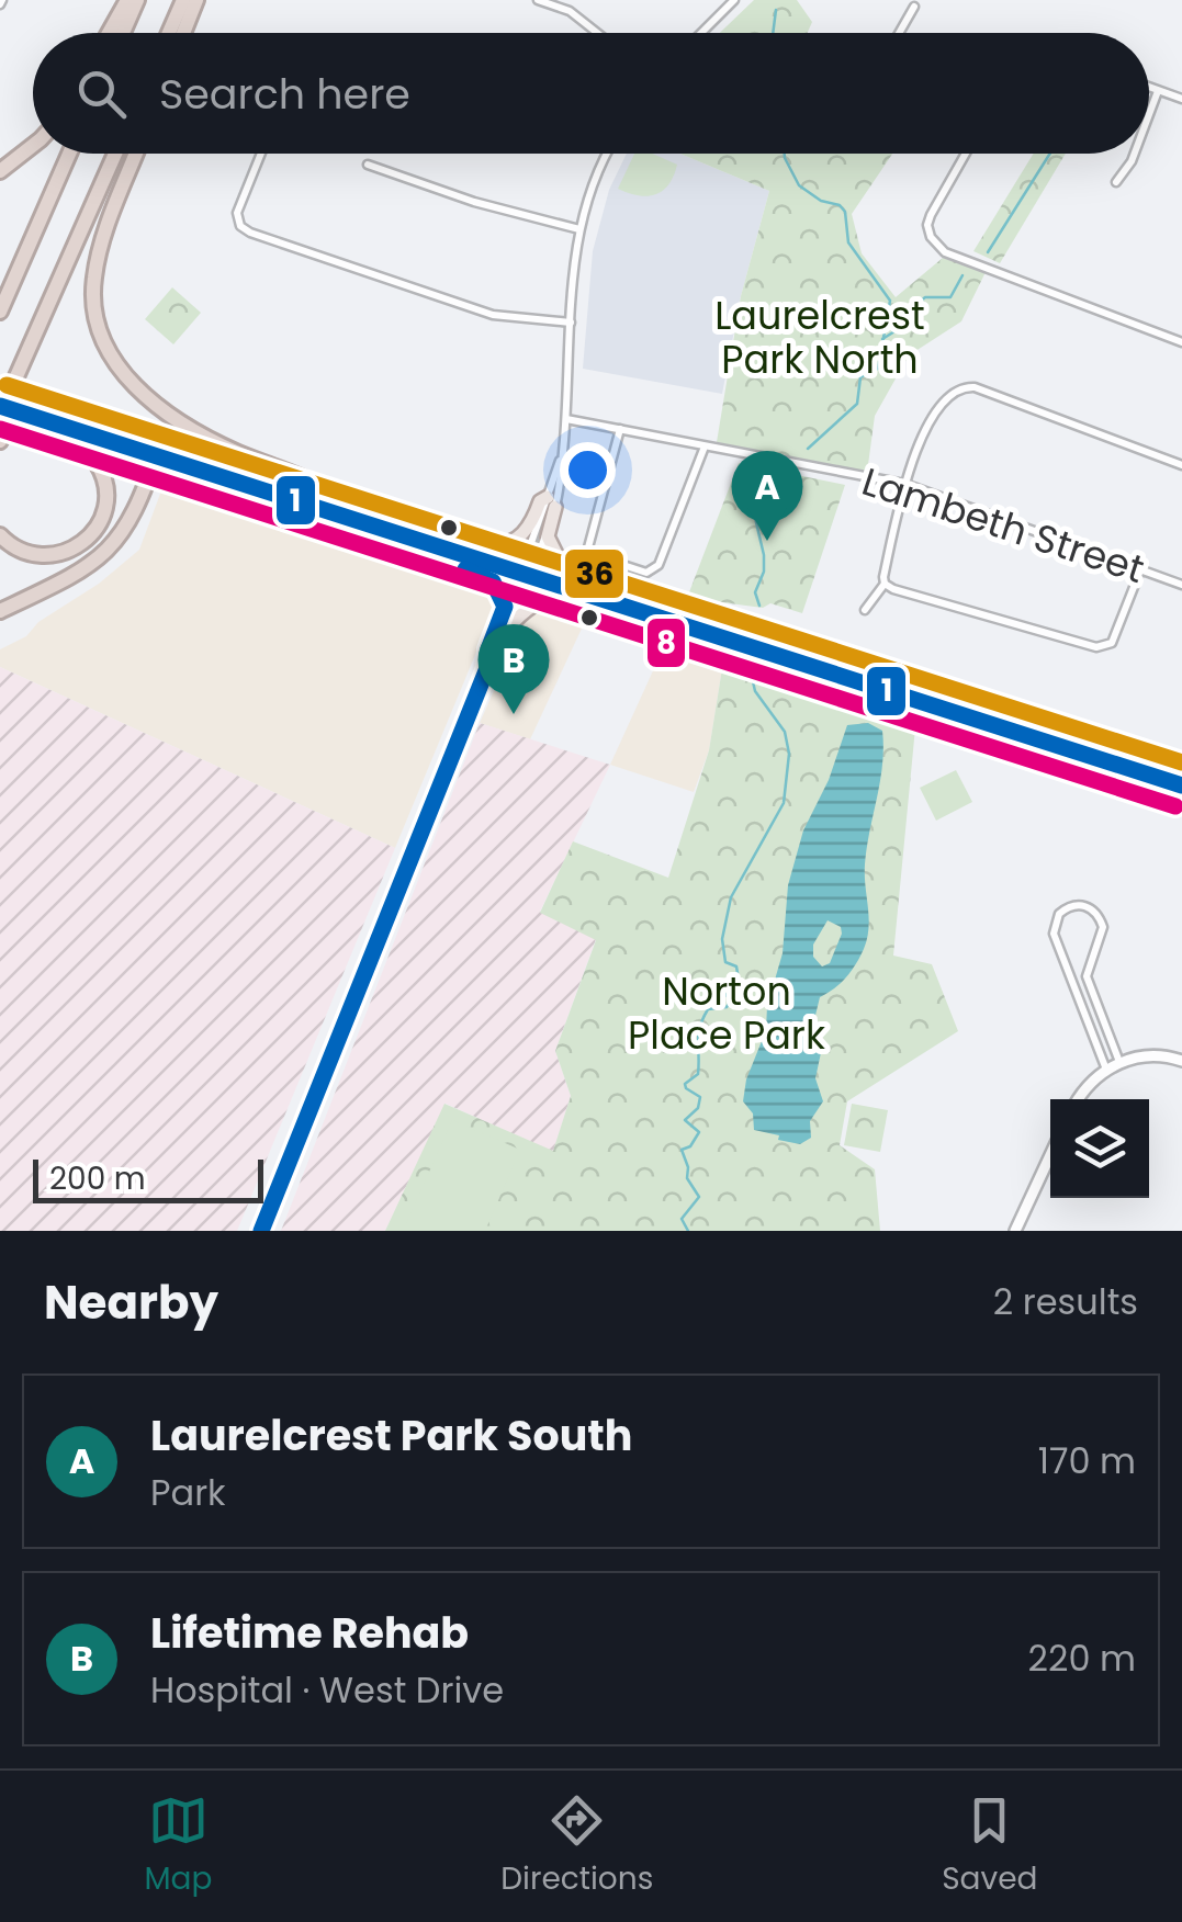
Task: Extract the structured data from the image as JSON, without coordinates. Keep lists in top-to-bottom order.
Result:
{
  "streets": {
    "street": ["Lambeth Street"]
  },
  "parks": ["Laurelcrest Park North", "Norton Place Park"],
  "lines": ["transit line 36", "transit line 1", "transit line 8"],
  "scale_bar": "200 m",
  "page": {
    "search": "Search here",
    "pins": ["A", "B"],
    "scale": "200 m",
    "heading": ["Nearby", "2 results"],
    "list": [
      {
        "mark": "A",
        "name": "Laurelcrest Park South",
        "note": "Park",
        "value": "170 m"
      },
      {
        "mark": "B",
        "name": "Lifetime Rehab",
        "note": "Hospital · West Drive",
        "value": "220 m"
      }
    ],
    "nav": ["Map", "Directions", "Saved"]
  }
}
